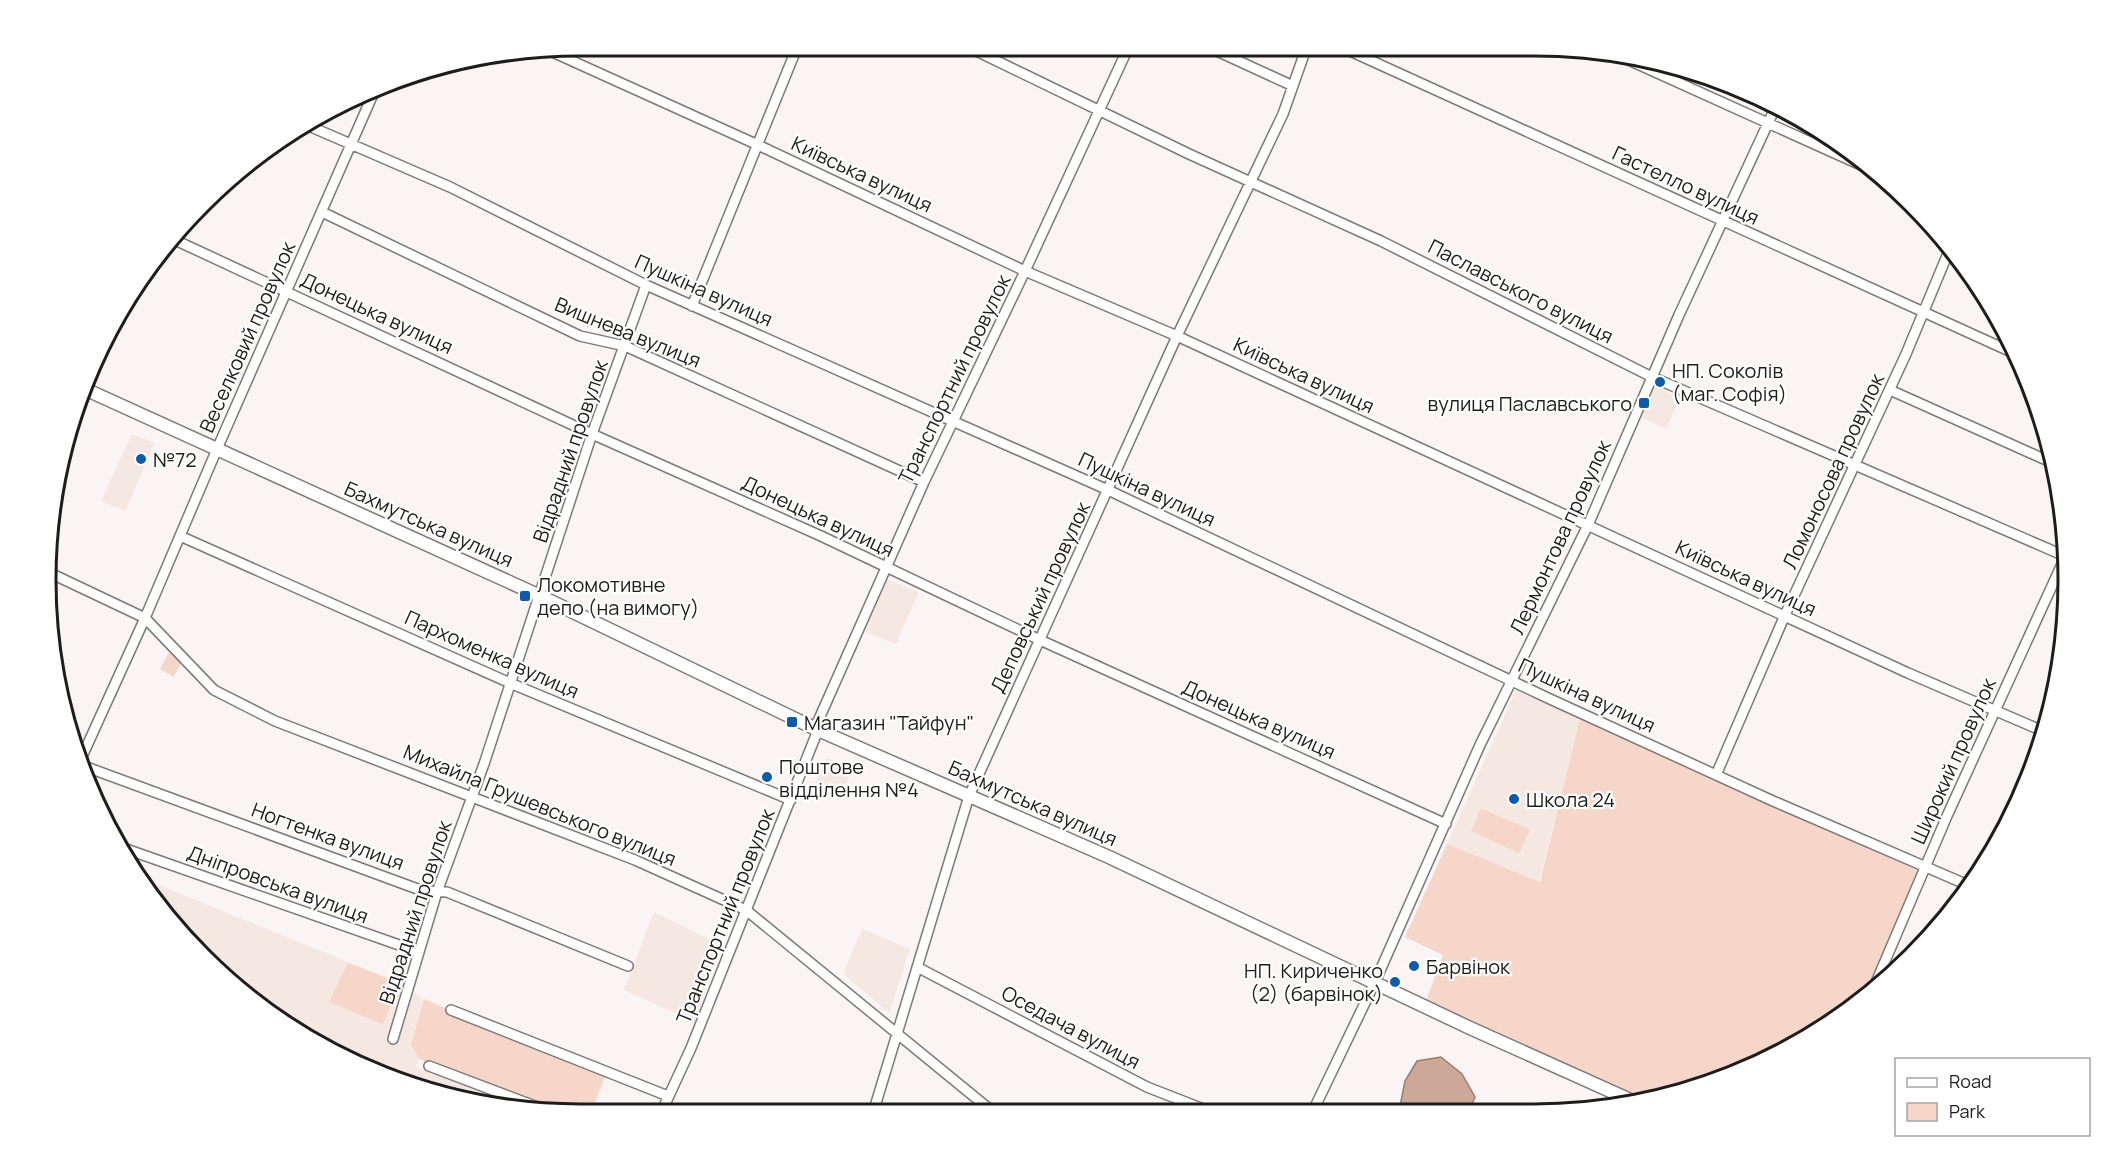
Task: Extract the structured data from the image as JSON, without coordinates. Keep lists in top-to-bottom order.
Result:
{
  "streets": {
    "street": [
      "Київська вулиця",
      "Гастелло вулиця",
      "Пушкіна вулиця",
      "Паславського вулиця",
      "Донецька вулиця",
      "Вишнева вулиця",
      "Веселковий провулок",
      "Транспортний провулок",
      "Відрадний провулок",
      "Ломоносова провулок",
      "Бахмутська вулиця",
      "Лермонтова провулок",
      "Деповський провулок",
      "Пархоменка вулиця",
      "Широкий провулок",
      "Михайла Грушевського вулиця",
      "Ногтенка вулиця",
      "Дніпровська вулиця",
      "Оседача вулиця"
    ]
  },
  "crossings": [
    ["Київська вулиця", "Транспортний провулок"],
    ["Київська вулиця", "Ломоносова провулок"],
    ["Київська вулиця", "Лермонтова провулок"],
    ["Київська вулиця", "Деповський провулок"],
    ["Київська вулиця", "Широкий провулок"],
    ["Гастелло вулиця", "Ломоносова провулок"],
    ["Гастелло вулиця", "Лермонтова провулок"],
    ["Пушкіна вулиця", "Веселковий провулок"],
    ["Пушкіна вулиця", "Транспортний провулок"],
    ["Пушкіна вулиця", "Відрадний провулок"],
    ["Пушкіна вулиця", "Ломоносова провулок"],
    ["Пушкіна вулиця", "Лермонтова провулок"],
    ["Пушкіна вулиця", "Деповський провулок"],
    ["Пушкіна вулиця", "Широкий провулок"],
    ["Паславського вулиця", "Транспортний провулок"],
    ["Паславського вулиця", "Ломоносова провулок"],
    ["Паславського вулиця", "Лермонтова провулок"],
    ["Паславського вулиця", "Деповський провулок"],
    ["Донецька вулиця", "Веселковий провулок"],
    ["Донецька вулиця", "Транспортний провулок"],
    ["Донецька вулиця", "Відрадний провулок"],
    ["Донецька вулиця", "Лермонтова провулок"],
    ["Донецька вулиця", "Деповський провулок"],
    ["Вишнева вулиця", "Веселковий провулок"],
    ["Вишнева вулиця", "Транспортний провулок"],
    ["Вишнева вулиця", "Відрадний провулок"],
    ["Веселковий провулок", "Бахмутська вулиця"],
    ["Веселковий провулок", "Пархоменка вулиця"],
    ["Веселковий провулок", "Михайла Грушевського вулиця"],
    ["Транспортний провулок", "Бахмутська вулиця"],
    ["Транспортний провулок", "Пархоменка вулиця"],
    ["Транспортний провулок", "Михайла Грушевського вулиця"],
    ["Відрадний провулок", "Бахмутська вулиця"],
    ["Відрадний провулок", "Пархоменка вулиця"],
    ["Відрадний провулок", "Михайла Грушевського вулиця"],
    ["Відрадний провулок", "Ногтенка вулиця"],
    ["Відрадний провулок", "Дніпровська вулиця"],
    ["Бахмутська вулиця", "Лермонтова провулок"],
    ["Бахмутська вулиця", "Деповський провулок"],
    ["Деповський провулок", "Михайла Грушевського вулиця"],
    ["Деповський провулок", "Оседача вулиця"]
  ],
  "places": {
    "other": [
      "НП. Соколів (маг. Софія)",
      "№72",
      "Поштове відділення №4",
      "Школа 24",
      "Барвінок",
      "НП. Кириченко (2) (барвінок)"
    ],
    "transit": ["вулиця Паславського", "Локомотивне депо (на вимогу)", "Магазин \"Тайфун\""]
  },
  "legend": ["Road", "Park"]
}
